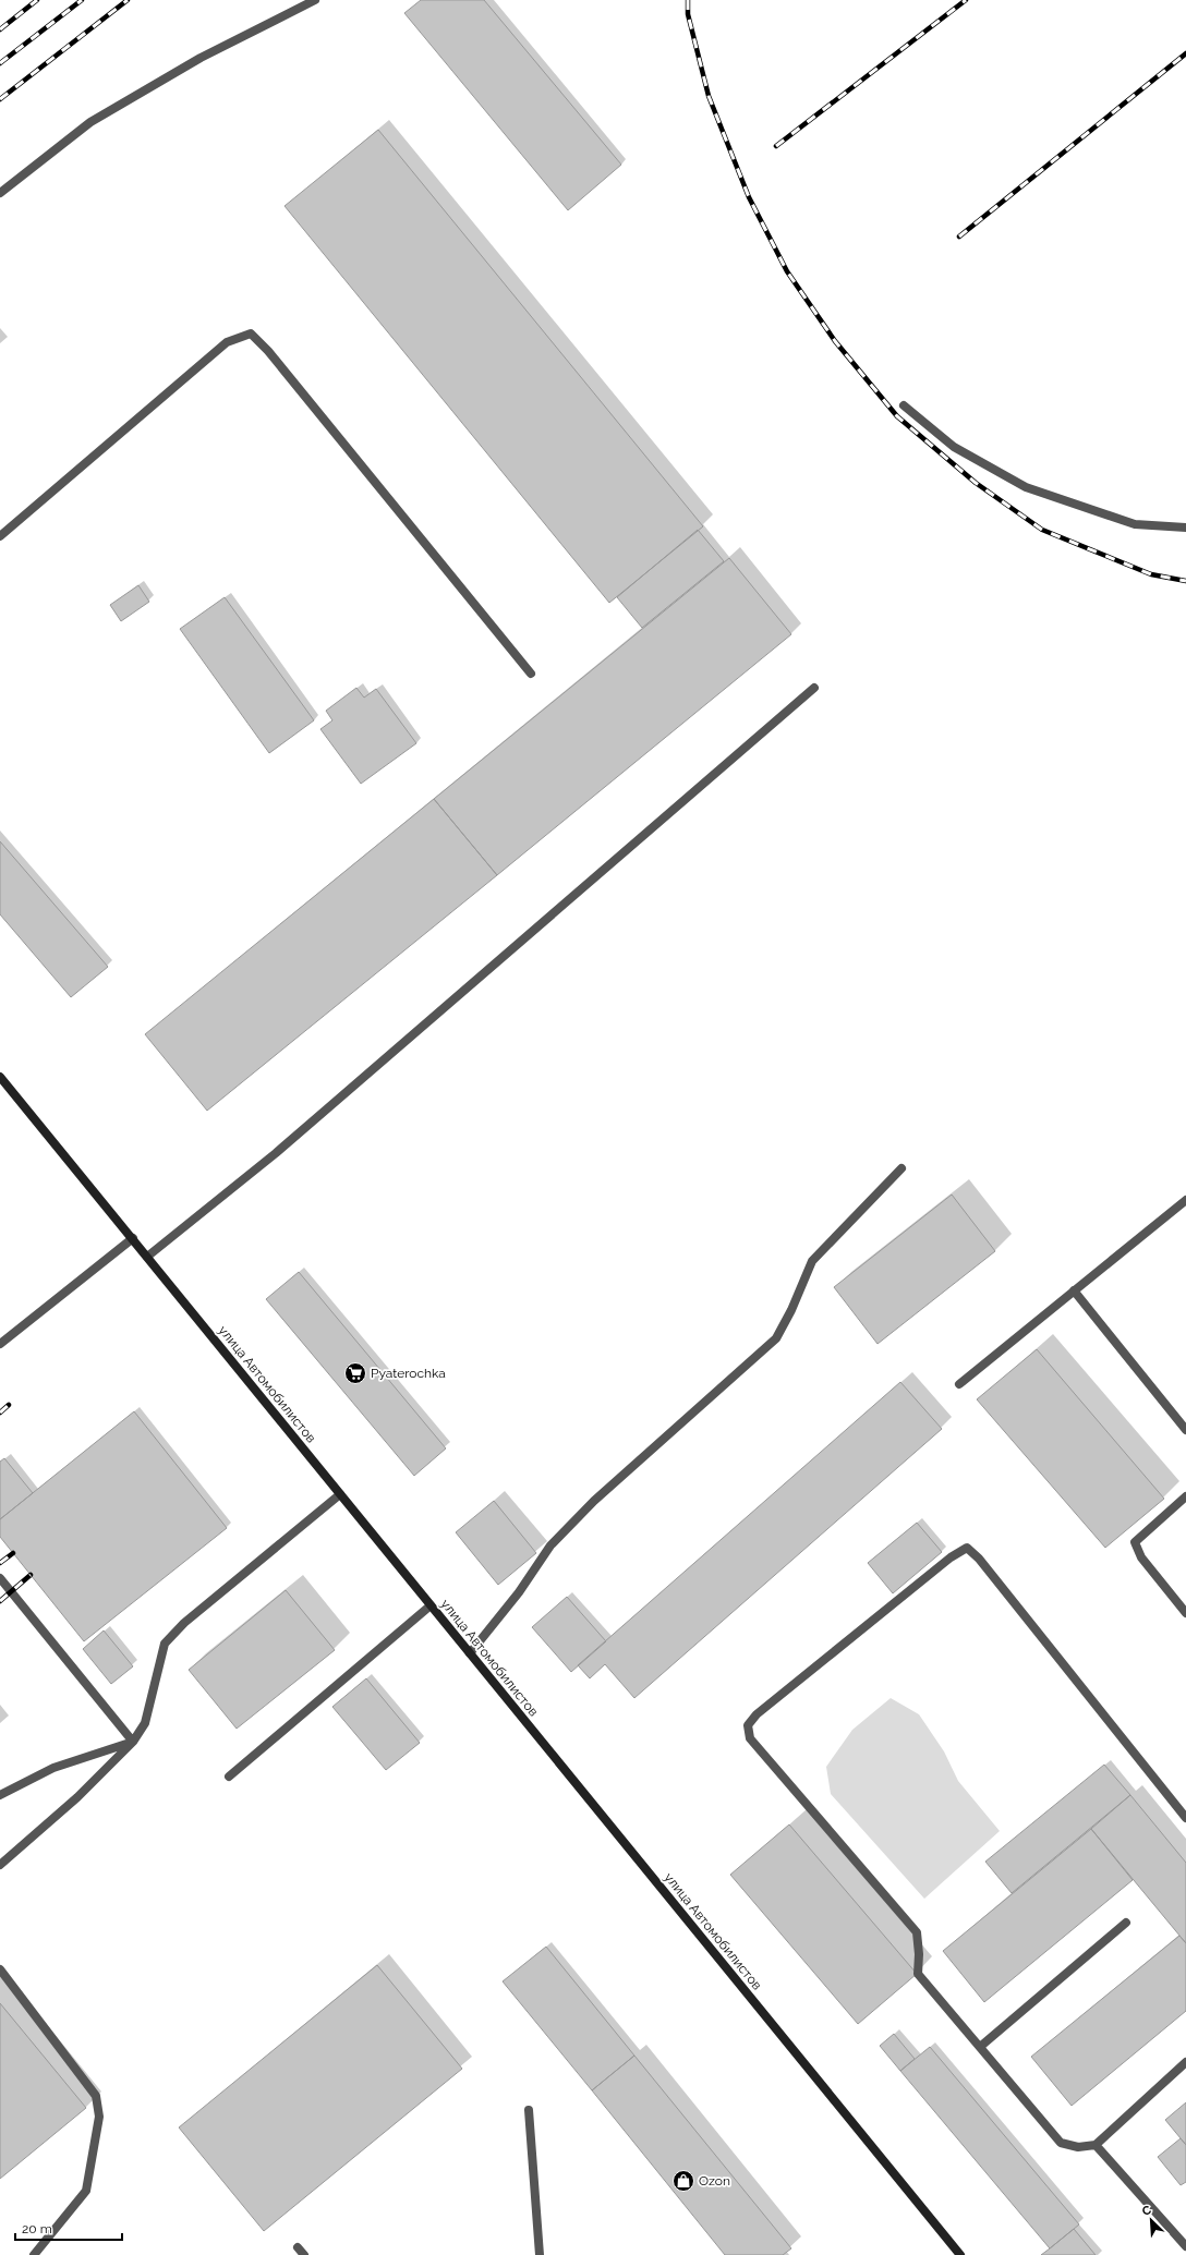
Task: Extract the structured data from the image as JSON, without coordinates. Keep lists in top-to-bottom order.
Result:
{
  "streets": {
    "street": ["улица Автомобилистов"]
  },
  "places": {
    "supermarket": ["Pyaterochka"],
    "shop": ["Ozon"]
  },
  "scale_bar": "20 m",
  "north": "top left"
}
